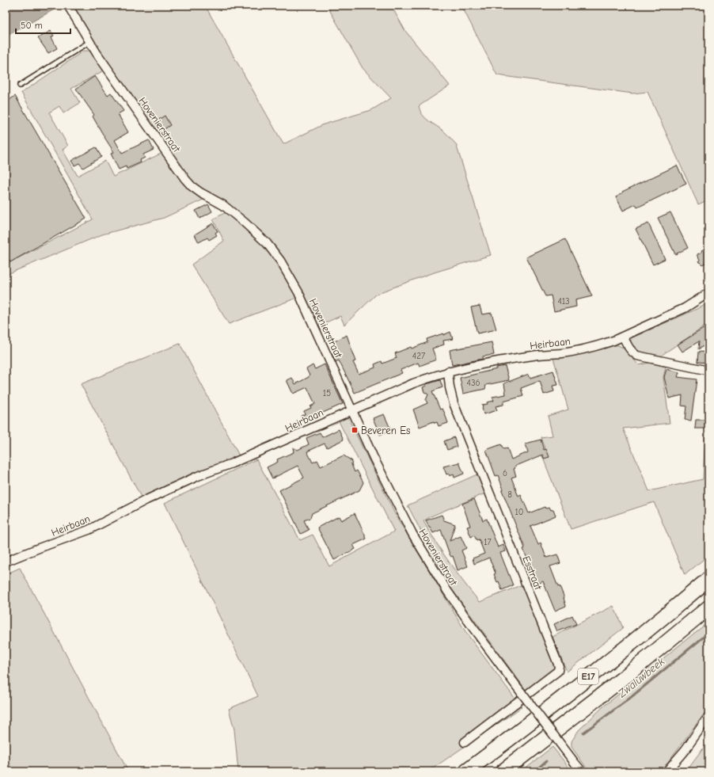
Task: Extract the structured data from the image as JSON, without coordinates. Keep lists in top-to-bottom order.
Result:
{
  "streets": {
    "highway": ["E17"],
    "street": ["Hovenierstraat", "Heirbaan", "Esstraat"]
  },
  "crossings": [
    ["Hovenierstraat", "Heirbaan"],
    ["Heirbaan", "Esstraat"]
  ],
  "water": ["Zwaluwbeek"],
  "places": {
    "transit": ["Beveren Es"]
  },
  "house_numbers": [
    "413",
    "427",
    "436",
    "15",
    "6",
    "8",
    "10",
    "17"
  ],
  "scale_bar": "50 m"
}
